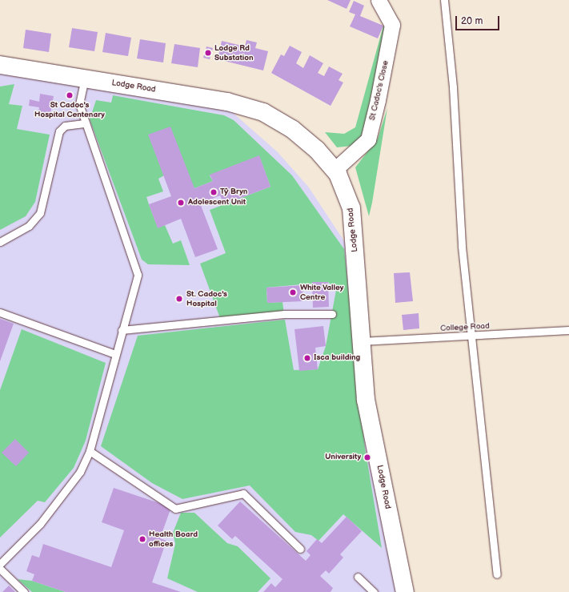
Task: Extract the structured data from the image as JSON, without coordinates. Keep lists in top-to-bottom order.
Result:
{
  "streets": {
    "street": ["Lodge Road", "St Cadoc's Close"],
    "lane": ["College Road"]
  },
  "crossings": [
    ["Lodge Road", "St Cadoc's Close"],
    ["Lodge Road", "College Road"]
  ],
  "places": [
    "Lodge Rd Substation",
    "St Cadoc's Hospital Centenary",
    "Tŷ Bryn",
    "Adolescent Unit",
    "White Valley Centre",
    "St. Cadoc's Hospital",
    "Isca building",
    "University",
    "Health Board offices"
  ],
  "scale_bar": "20 m"
}
